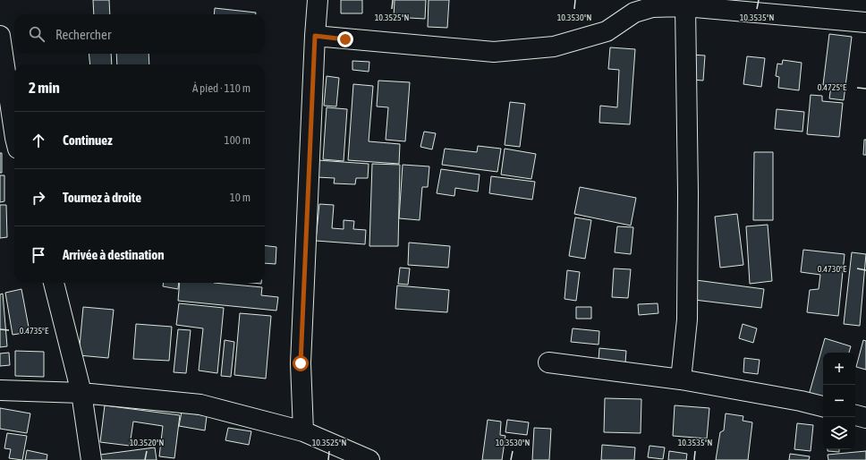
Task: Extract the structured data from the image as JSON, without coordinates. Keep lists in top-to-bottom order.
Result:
{
  "page": {
    "search": "Rechercher",
    "heading": ["2 min", "À pied · 110 m"],
    "list": [
      ["Continuez", "100 m"],
      ["Tournez à droite", "10 m"],
      "Arrivée à destination"
    ],
    "map_buttons": ["+", "−"]
  },
  "coordinates": [
    "10.3525°N",
    "10.3530°N",
    "10.3535°N",
    "0.4725°E",
    "0.4730°E",
    "0.4735°E",
    "10.3520°N"
  ]
}
